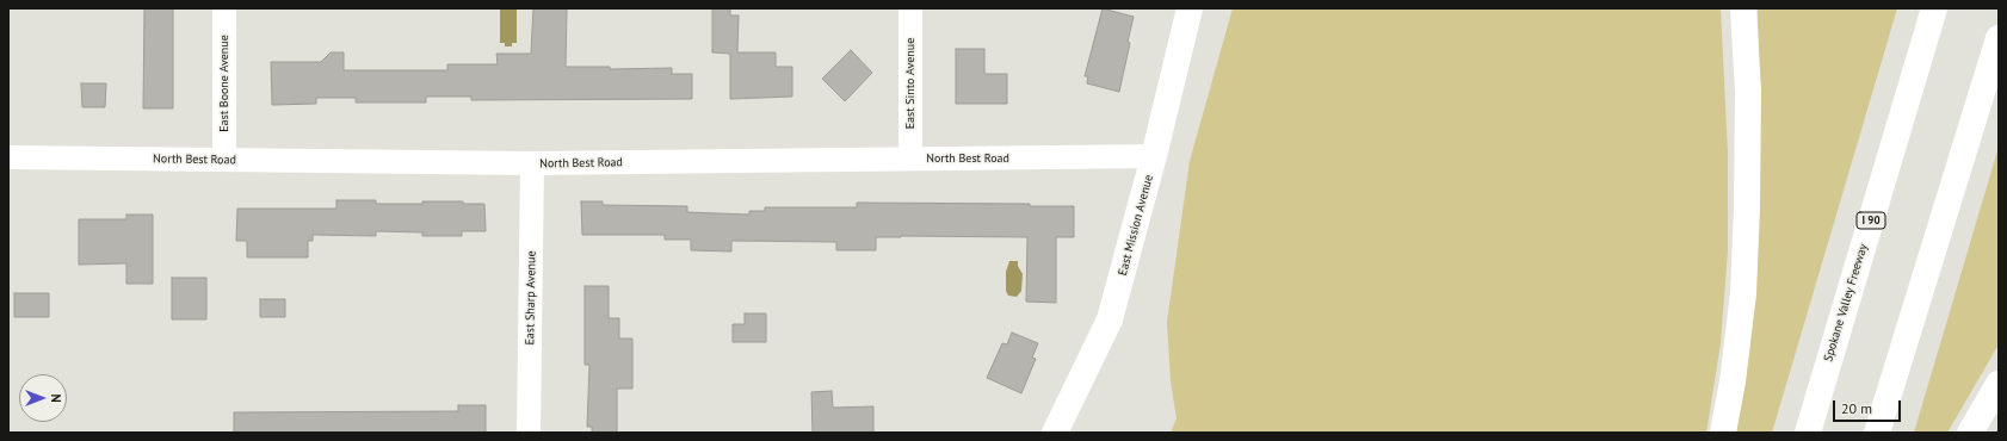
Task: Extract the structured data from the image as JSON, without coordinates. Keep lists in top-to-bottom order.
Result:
{
  "streets": {
    "main road": ["I 90", "East Mission Avenue", "Spokane Valley Freeway"],
    "street": [
      "East Boone Avenue",
      "East Sinto Avenue",
      "North Best Road",
      "East Sharp Avenue"
    ]
  },
  "crossings": [
    ["East Boone Avenue", "North Best Road"],
    ["East Sinto Avenue", "North Best Road"],
    ["North Best Road", "East Mission Avenue"],
    ["North Best Road", "East Sharp Avenue"]
  ],
  "scale_bar": "20 m",
  "north": "right"
}
